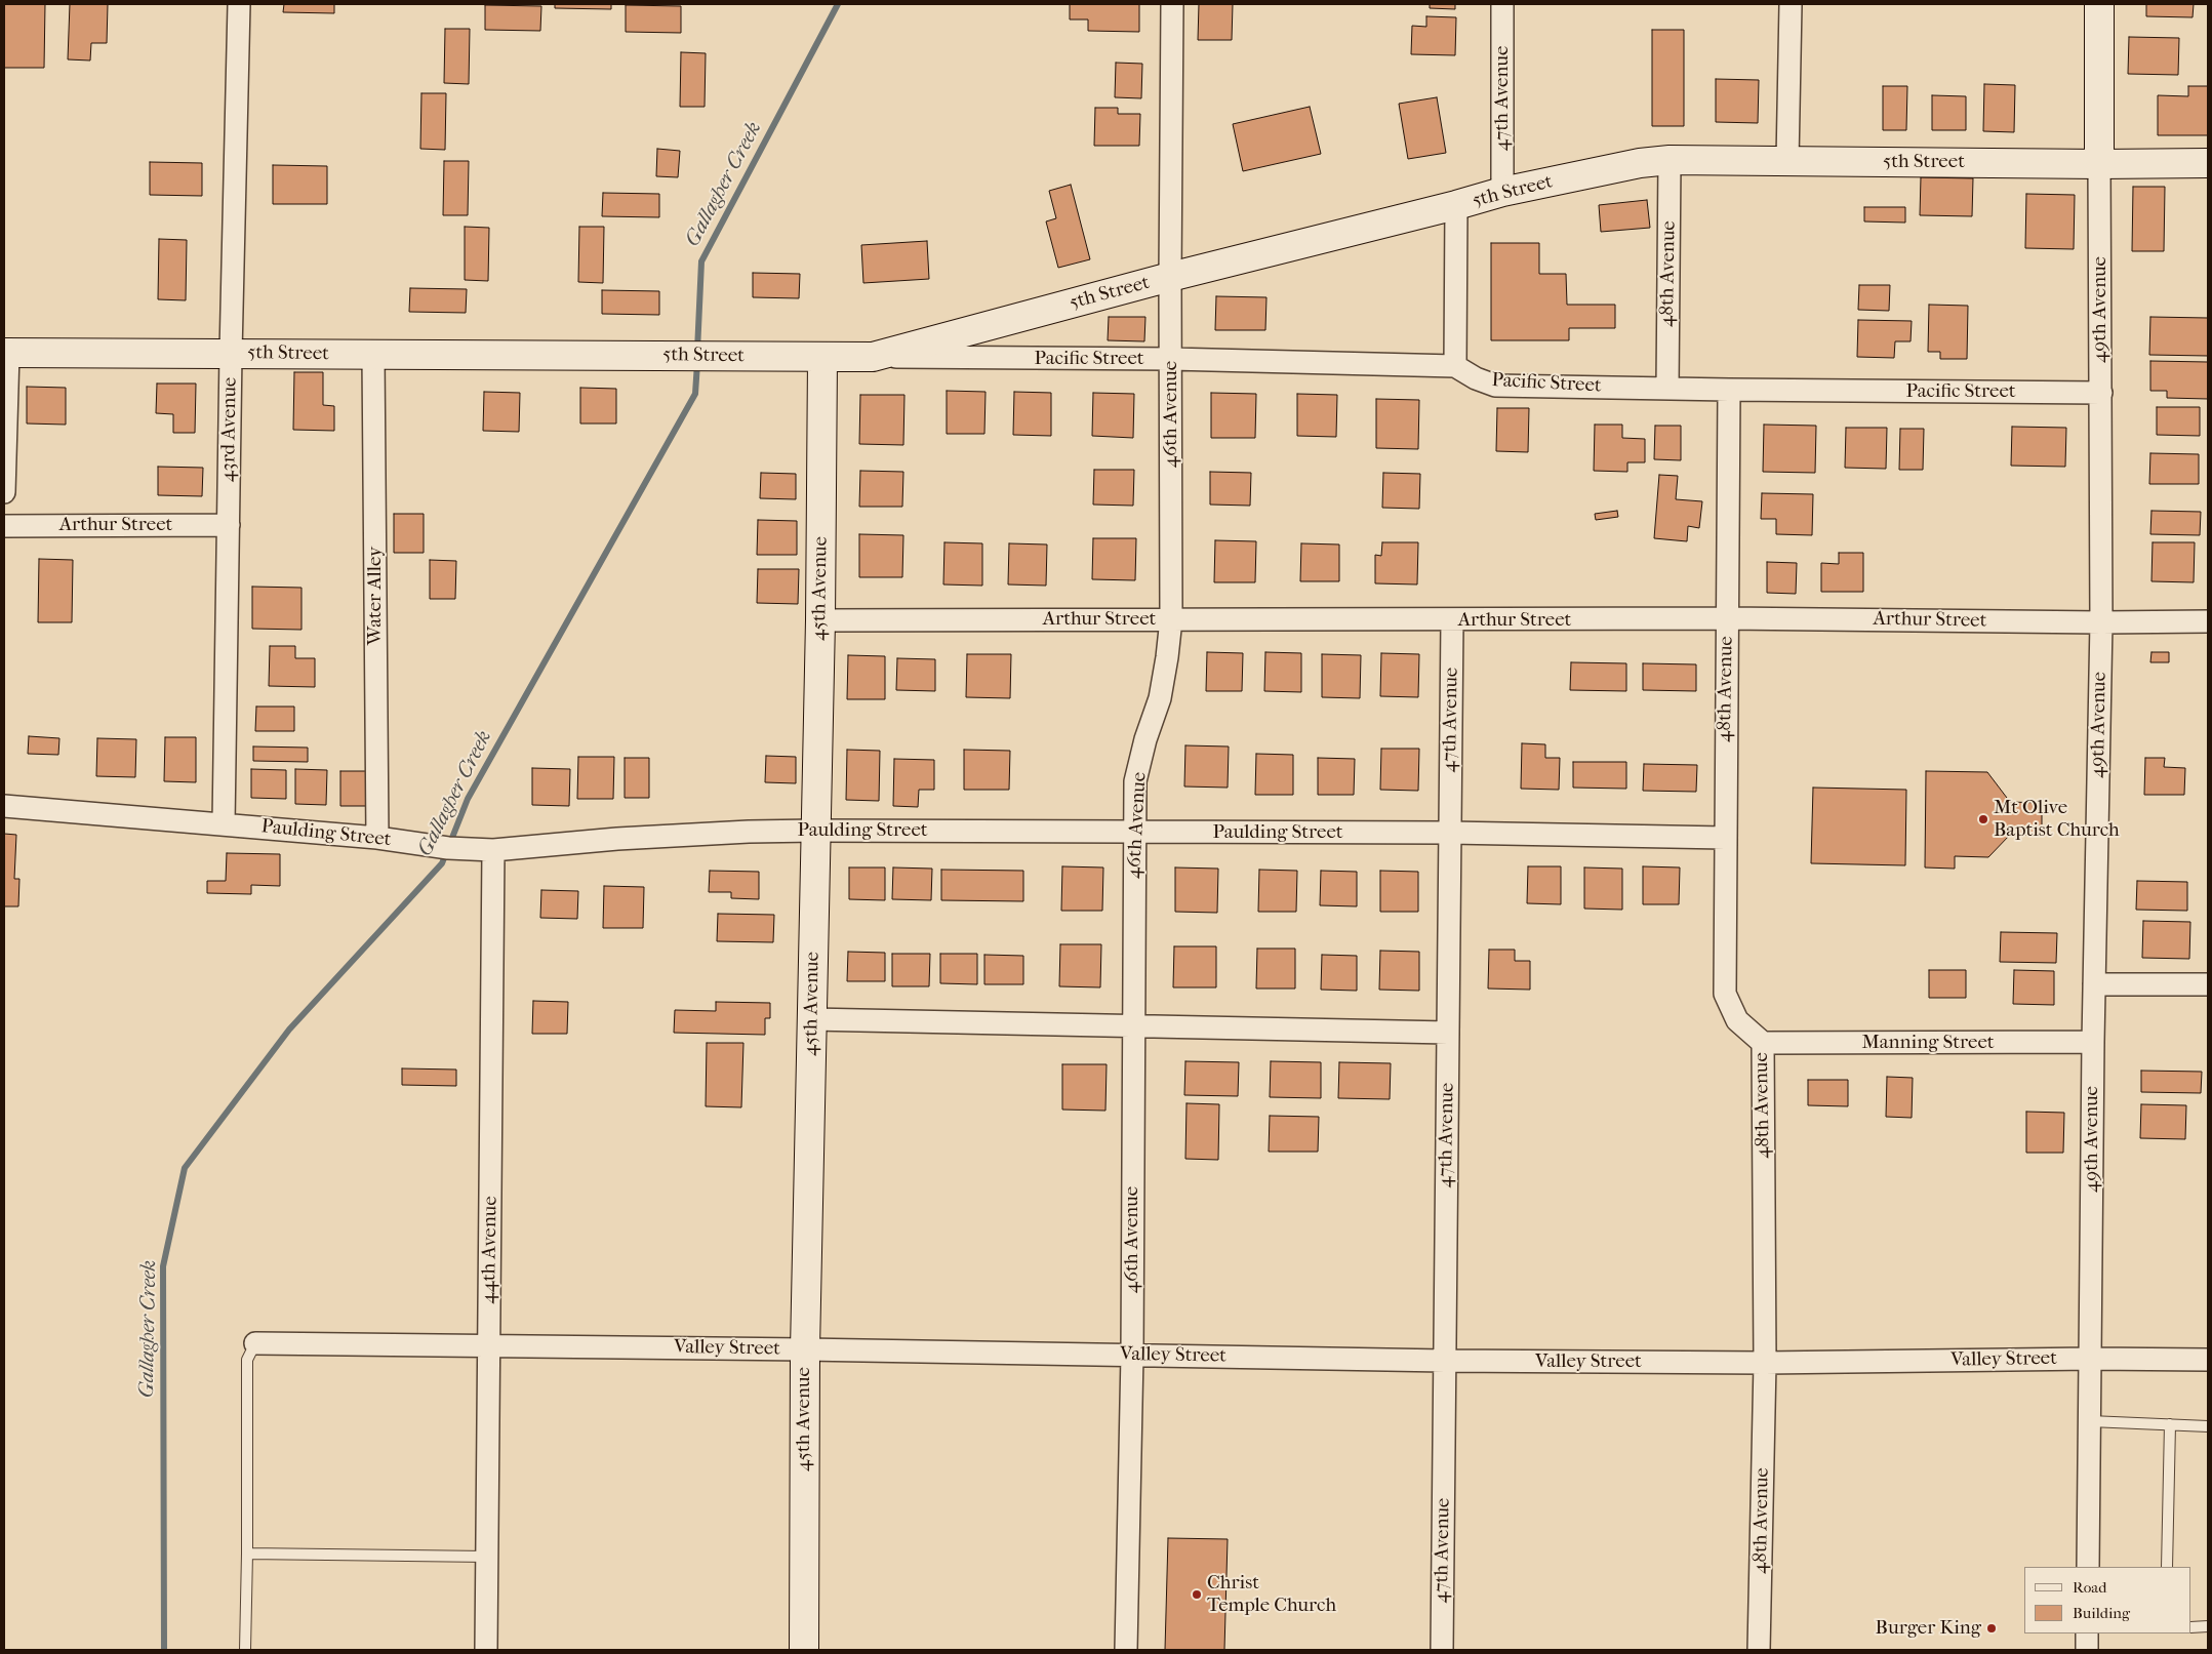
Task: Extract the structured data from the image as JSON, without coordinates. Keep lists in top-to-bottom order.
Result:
{
  "streets": {
    "street": [
      "47th Avenue",
      "5th Street",
      "48th Avenue",
      "49th Avenue",
      "Pacific Street",
      "46th Avenue",
      "43rd Avenue",
      "Arthur Street",
      "45th Avenue",
      "Water Alley",
      "Paulding Street",
      "Manning Street",
      "44th Avenue",
      "Valley Street"
    ]
  },
  "crossings": [
    ["47th Avenue", "5th Street"],
    ["47th Avenue", "Arthur Street"],
    ["47th Avenue", "Paulding Street"],
    ["47th Avenue", "Valley Street"],
    ["5th Street", "48th Avenue"],
    ["5th Street", "49th Avenue"],
    ["5th Street", "Pacific Street"],
    ["5th Street", "46th Avenue"],
    ["5th Street", "43rd Avenue"],
    ["5th Street", "45th Avenue"],
    ["5th Street", "Water Alley"],
    ["48th Avenue", "Pacific Street"],
    ["48th Avenue", "Arthur Street"],
    ["48th Avenue", "Paulding Street"],
    ["48th Avenue", "Manning Street"],
    ["48th Avenue", "Valley Street"],
    ["49th Avenue", "Pacific Street"],
    ["49th Avenue", "Arthur Street"],
    ["49th Avenue", "Manning Street"],
    ["49th Avenue", "Valley Street"],
    ["Pacific Street", "46th Avenue"],
    ["46th Avenue", "Arthur Street"],
    ["46th Avenue", "Paulding Street"],
    ["46th Avenue", "Valley Street"],
    ["43rd Avenue", "Arthur Street"],
    ["43rd Avenue", "Paulding Street"],
    ["Arthur Street", "45th Avenue"],
    ["45th Avenue", "Paulding Street"],
    ["45th Avenue", "Valley Street"],
    ["Water Alley", "Paulding Street"],
    ["Paulding Street", "44th Avenue"],
    ["44th Avenue", "Valley Street"]
  ],
  "water": ["Gallagher Creek"],
  "places": ["Mt Olive Baptist Church", "Christ Temple Church", "Burger King"],
  "legend": ["Road", "Building"]
}
